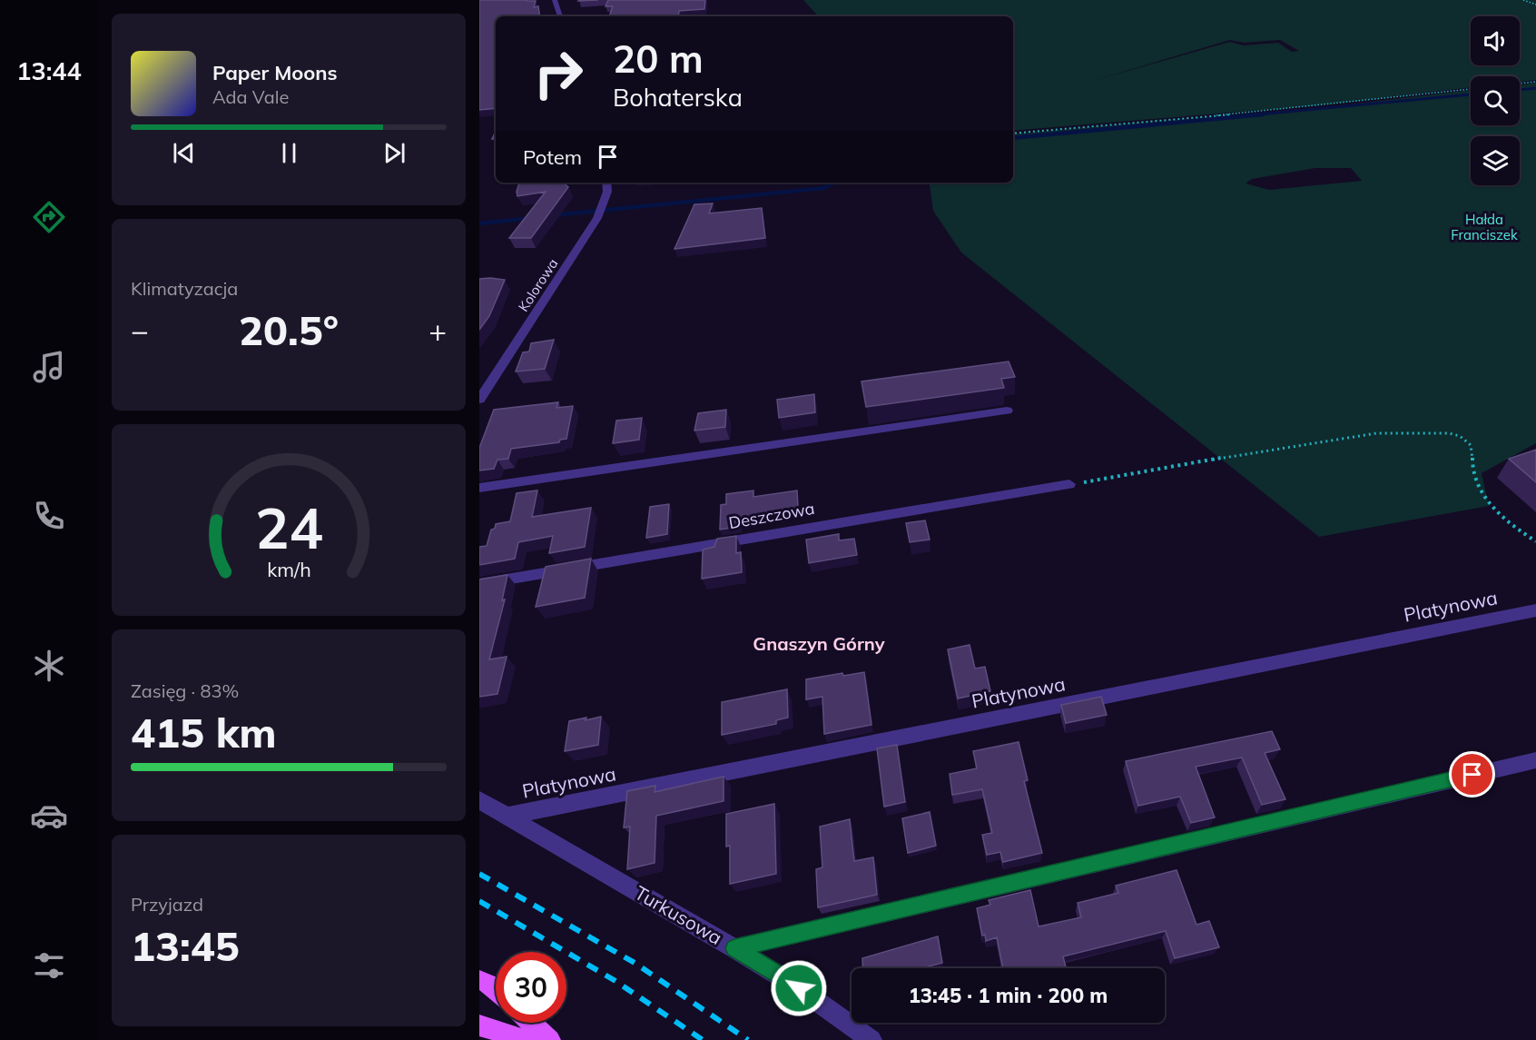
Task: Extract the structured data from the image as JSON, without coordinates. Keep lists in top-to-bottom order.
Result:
{
  "streets": {
    "street": [
      "Kolorowa",
      "Deszczowa",
      "Platynowa",
      "Turkusowa"
    ]
  },
  "crossings": [
    ["Platynowa", "Turkusowa"]
  ],
  "districts": ["Gnaszyn Górny"],
  "parks": ["Hałda Franciszek"],
  "page": {
    "tabs": "13:44",
    "turn": ["20 m", "Bohaterska"],
    "song": ["Paper Moons", "Ada Vale"],
    "then": "Potem",
    "tile": [
      "Klimatyzacja",
      ["Zasięg · 83%", "415 km"],
      ["Przyjazd", "13:45"]
    ],
    "heat": ["−", "20.5°", "+"],
    "limit": "30",
    "trip": "13:45 · 1 min · 200 m",
    "gauge": ["24", "km/h"]
  }
}
